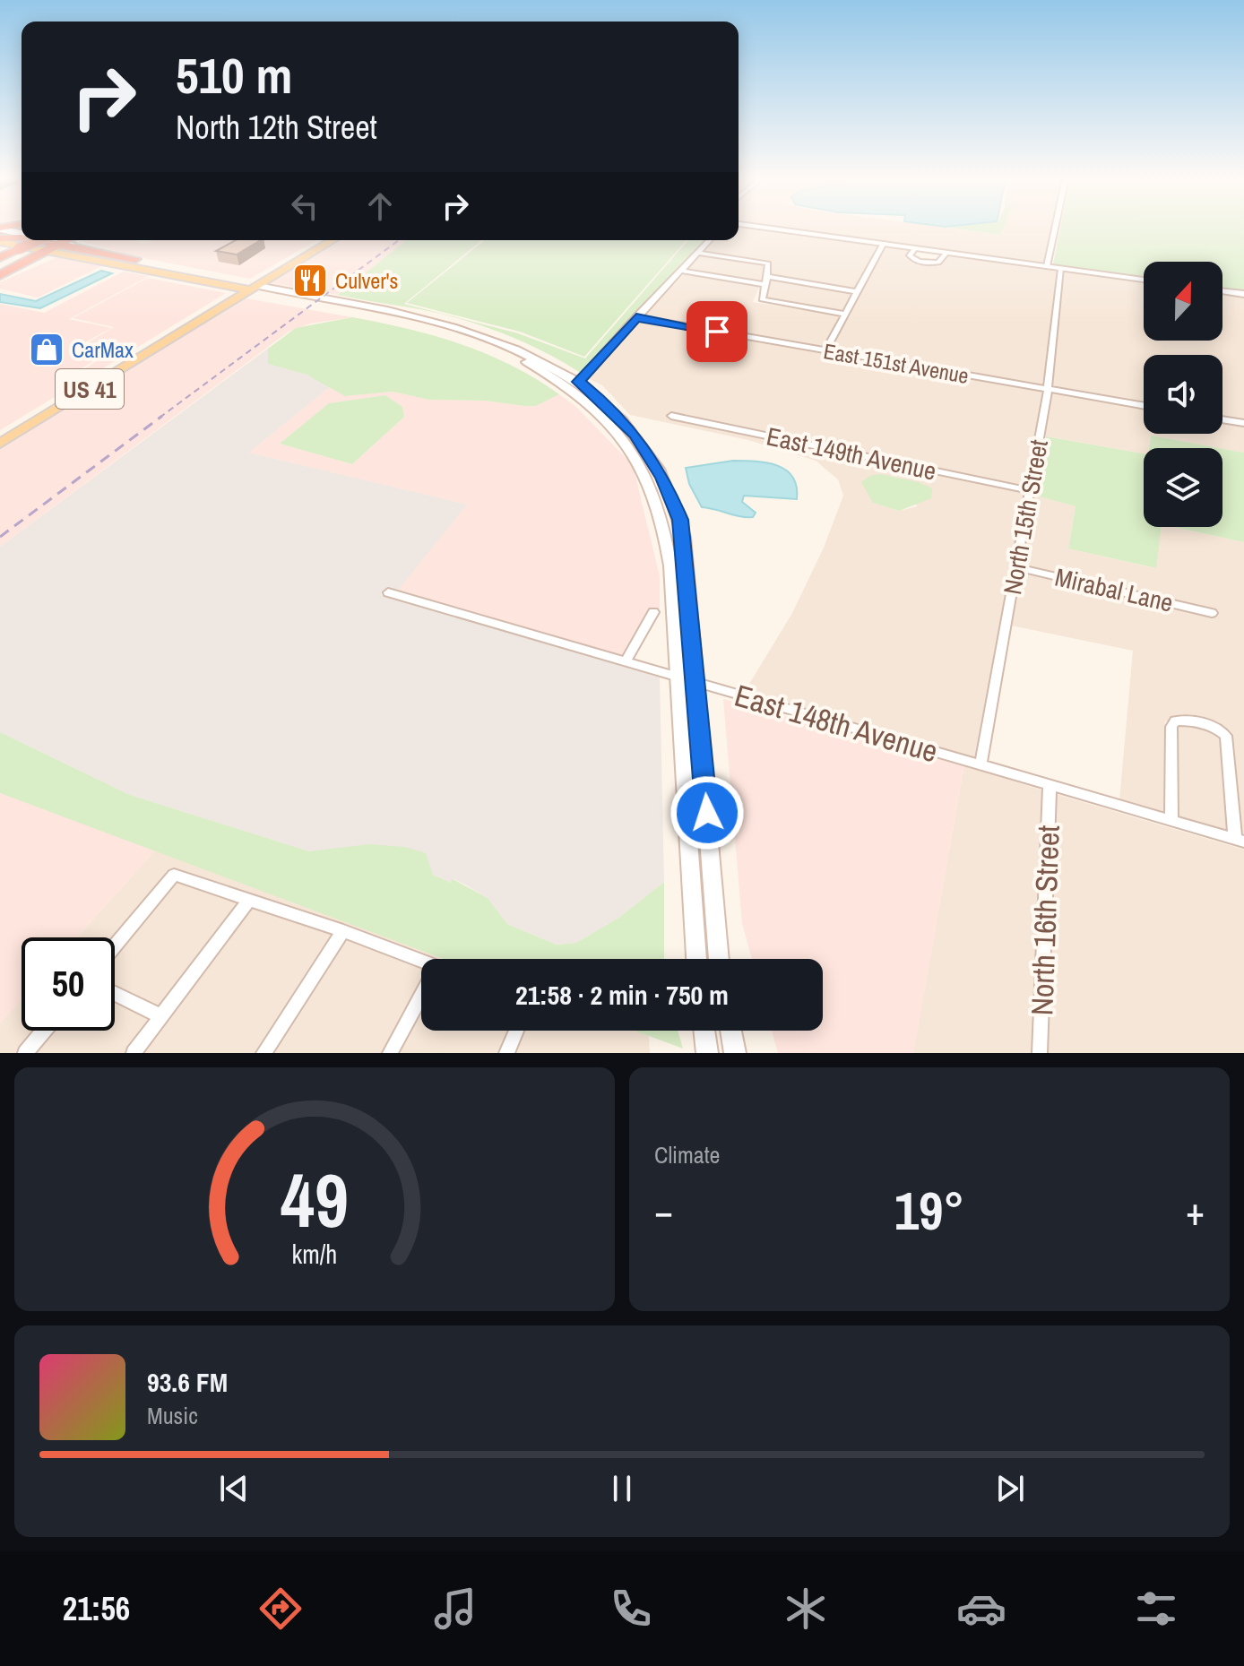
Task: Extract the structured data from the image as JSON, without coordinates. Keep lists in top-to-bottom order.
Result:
{
  "streets": {
    "main road": ["US 41"],
    "street": [
      "East 151st Avenue",
      "East 149th Avenue",
      "North 15th Street",
      "Mirabal Lane",
      "East 148th Avenue",
      "North 16th Street"
    ]
  },
  "crossings": [
    ["East 151st Avenue", "North 15th Street"],
    ["East 149th Avenue", "North 15th Street"],
    ["North 15th Street", "Mirabal Lane"],
    ["North 15th Street", "East 148th Avenue"],
    ["East 148th Avenue", "North 16th Street"]
  ],
  "places": {
    "restaurant": ["Culver's"],
    "shop": ["CarMax"]
  },
  "north": "top",
  "page": {
    "turn": ["510 m", "North 12th Street"],
    "limit": "50",
    "trip": "21:58 · 2 min · 750 m",
    "tile": "Climate",
    "heat": ["−", "19°", "+"],
    "song": ["93.6 FM", "Music"],
    "tabs": "21:56",
    "gauge": ["49", "km/h"]
  }
}
